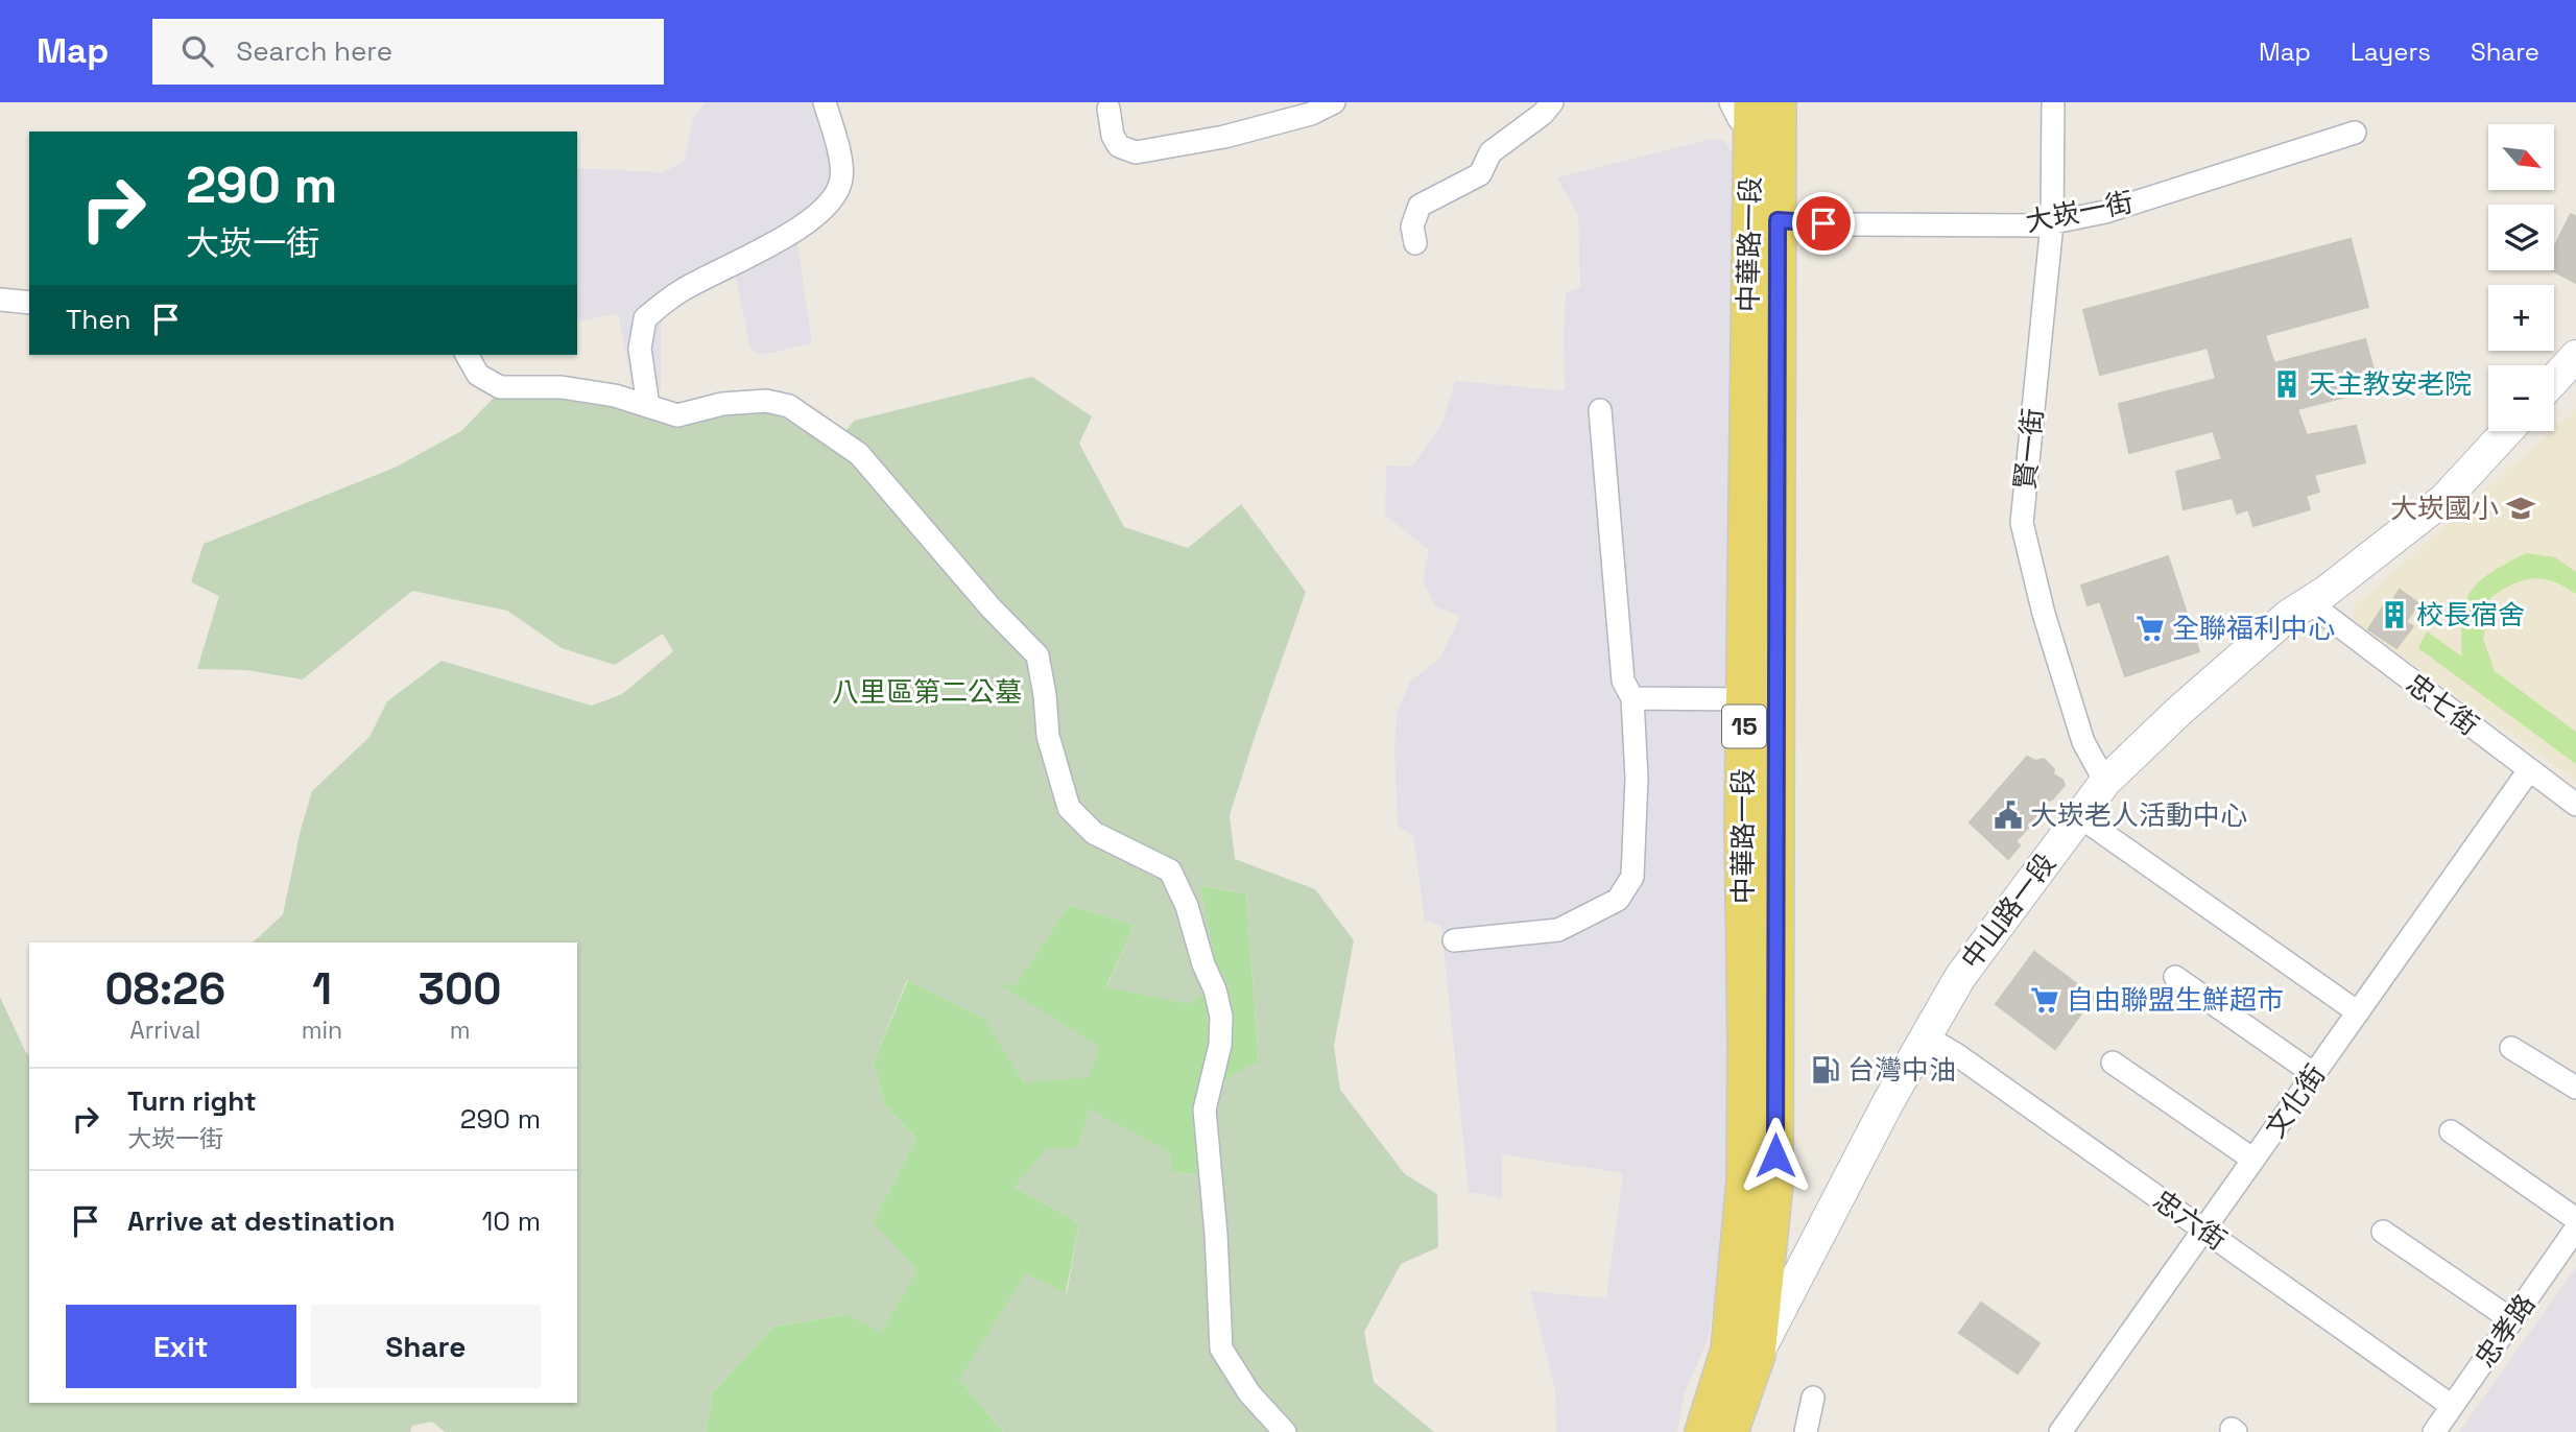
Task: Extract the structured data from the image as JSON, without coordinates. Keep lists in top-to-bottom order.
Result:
{
  "streets": {
    "main road": ["中華路一段", "15", "中山路一段"],
    "street": [
      "大崁一街",
      "賢一街",
      "忠七街",
      "文化街",
      "忠六街",
      "忠孝路"
    ]
  },
  "crossings": [
    ["大崁一街", "中華路一段"],
    ["大崁一街", "賢一街"],
    ["中華路一段", "15"],
    ["中華路一段", "中山路一段"],
    ["賢一街", "中山路一段"],
    ["忠七街", "中山路一段"],
    ["忠七街", "文化街"],
    ["15", "中山路一段"],
    ["中山路一段", "忠六街"],
    ["文化街", "忠六街"],
    ["忠六街", "忠孝路"]
  ],
  "parks": ["八里區第二公墓"],
  "places": {
    "building": ["天主教安老院", "校長宿舍"],
    "school or university": ["大崁國小"],
    "supermarket": ["全聯福利中心", "自由聯盟生鮮超市"],
    "public building": ["大崁老人活動中心"],
    "fuel station": ["台灣中油"]
  },
  "north": "bottom right",
  "page": {
    "header": "Map",
    "search": "Search here",
    "nav": ["Map", "Layers", "Share"],
    "map_buttons": ["+", "−"],
    "turn": ["290 m", "大崁一街"],
    "then": "Then",
    "eta": [
      "08:26",
      "Arrival",
      "1",
      "min",
      "300",
      "m"
    ],
    "list": [
      {
        "name": "Turn right",
        "note": "大崁一街",
        "value": "290 m"
      },
      {
        "name": "Arrive at destination",
        "value": "10 m"
      }
    ],
    "buttons": ["Exit", "Share"]
  }
}
